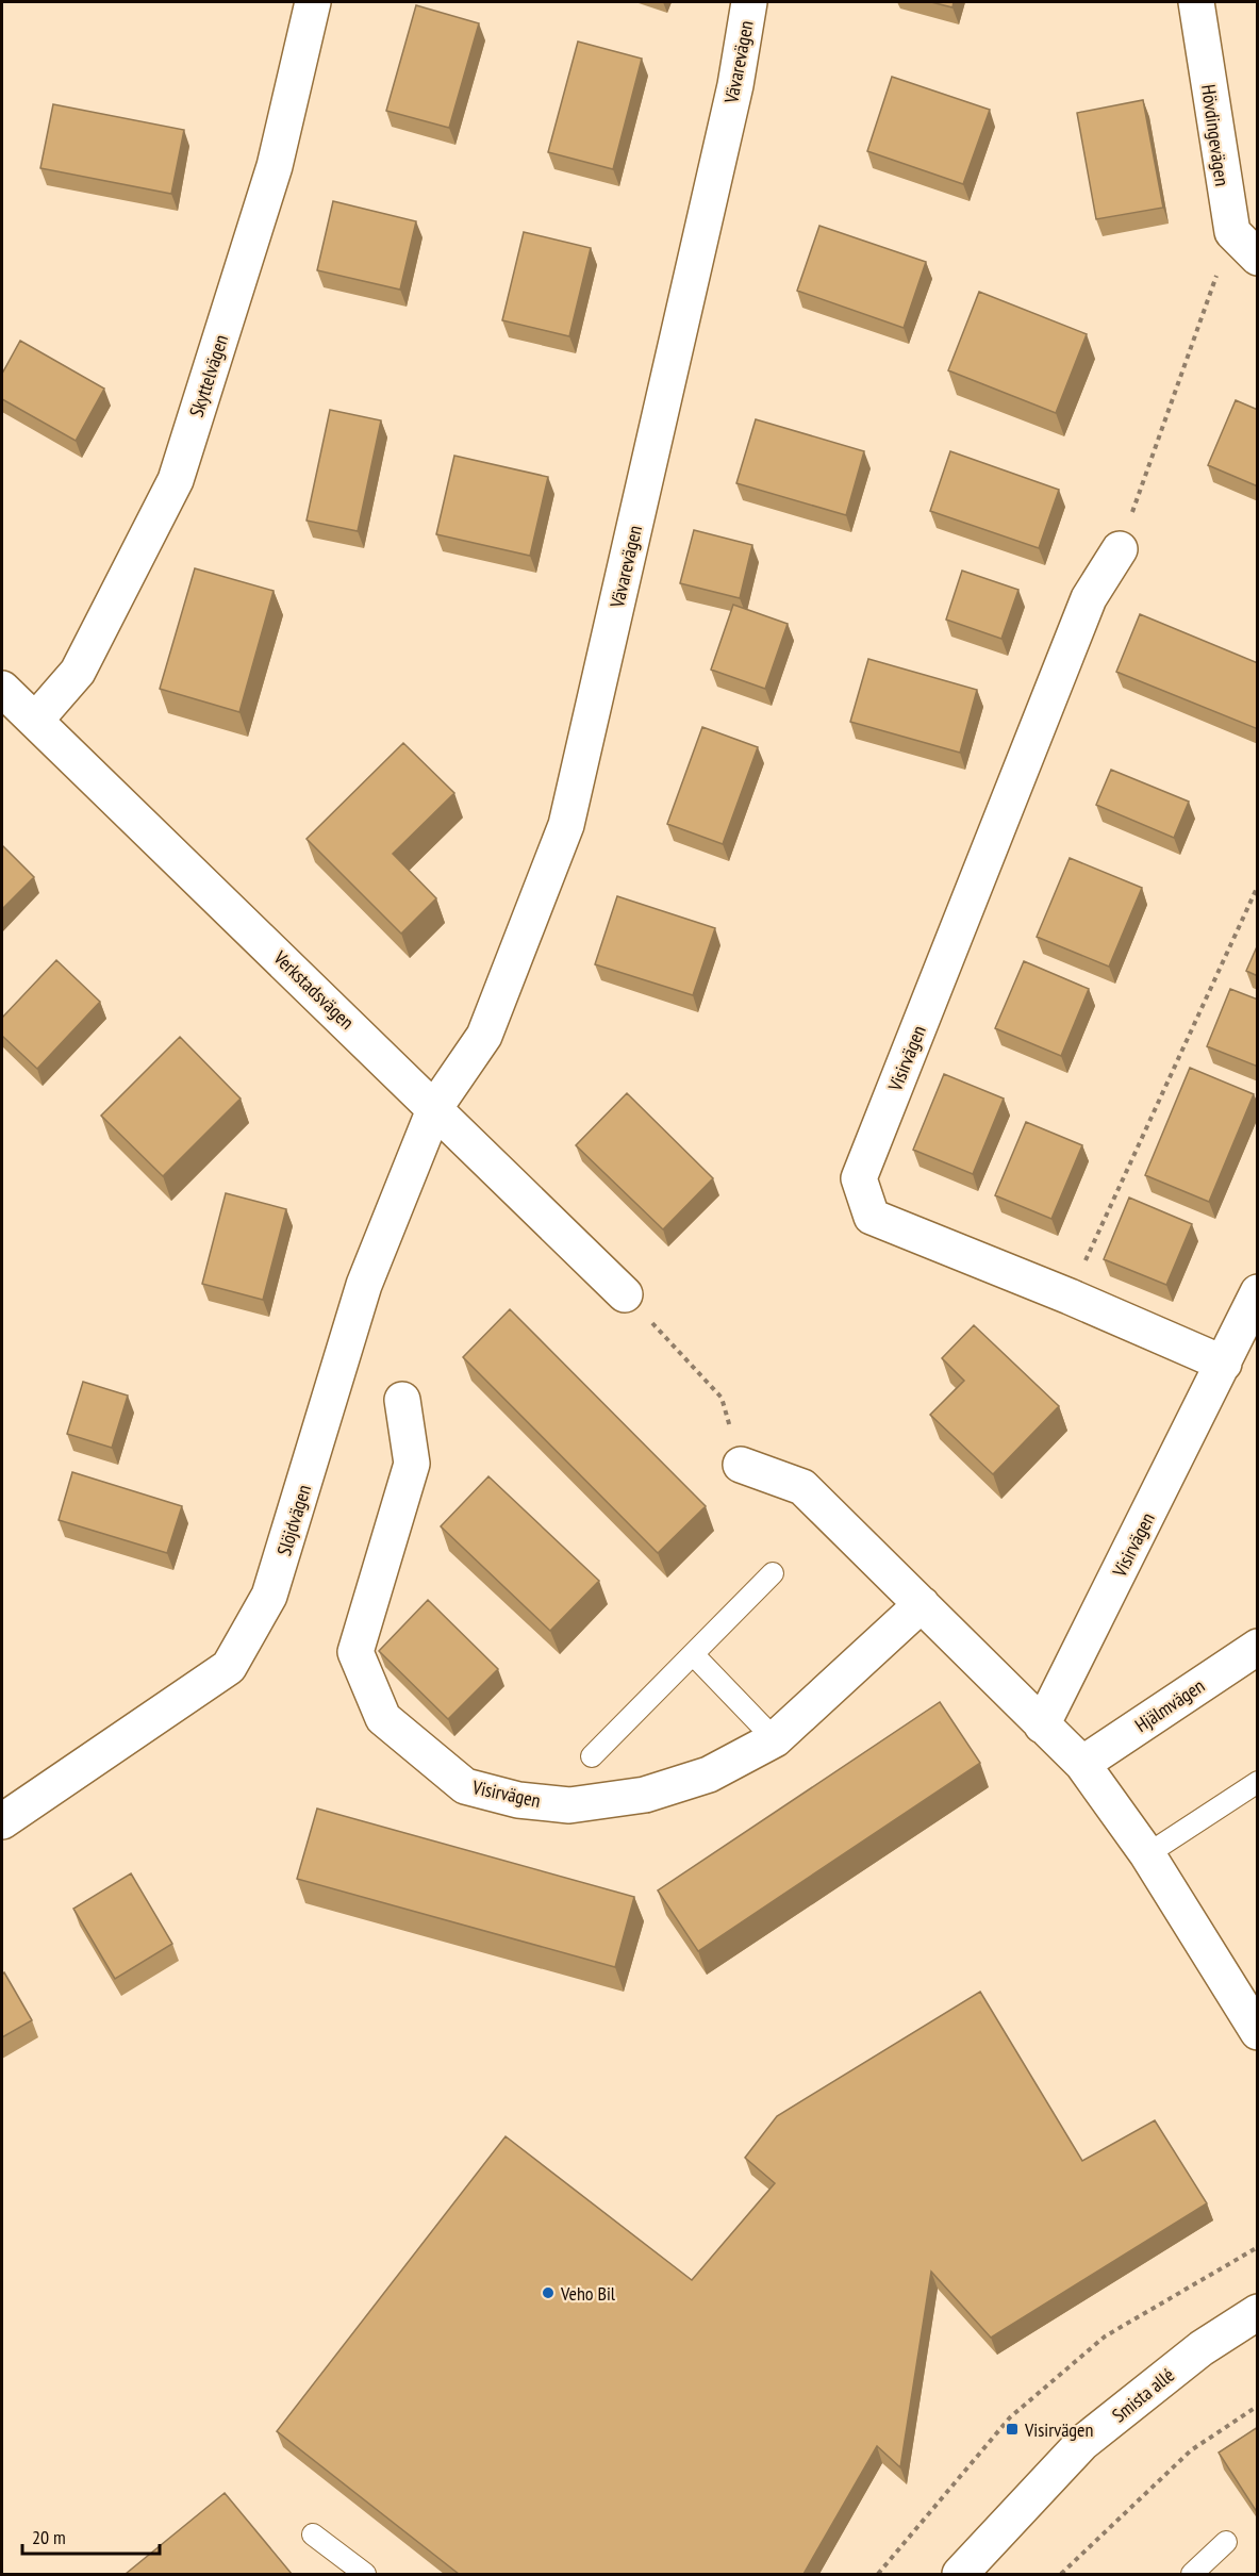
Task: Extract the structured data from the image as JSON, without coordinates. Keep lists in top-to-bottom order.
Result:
{
  "streets": {
    "street": [
      "Vävarevägen",
      "Hövdingevägen",
      "Skyttelvägen",
      "Verkstadsvägen",
      "Visirvägen",
      "Slöjdvägen",
      "Hjälmvägen",
      "Smista allé"
    ]
  },
  "crossings": [
    ["Vävarevägen", "Verkstadsvägen"],
    ["Vävarevägen", "Slöjdvägen"],
    ["Skyttelvägen", "Verkstadsvägen"],
    ["Verkstadsvägen", "Slöjdvägen"]
  ],
  "places": {
    "other": ["Veho Bil"],
    "transit": ["Visirvägen"]
  },
  "scale_bar": "20 m"
}
